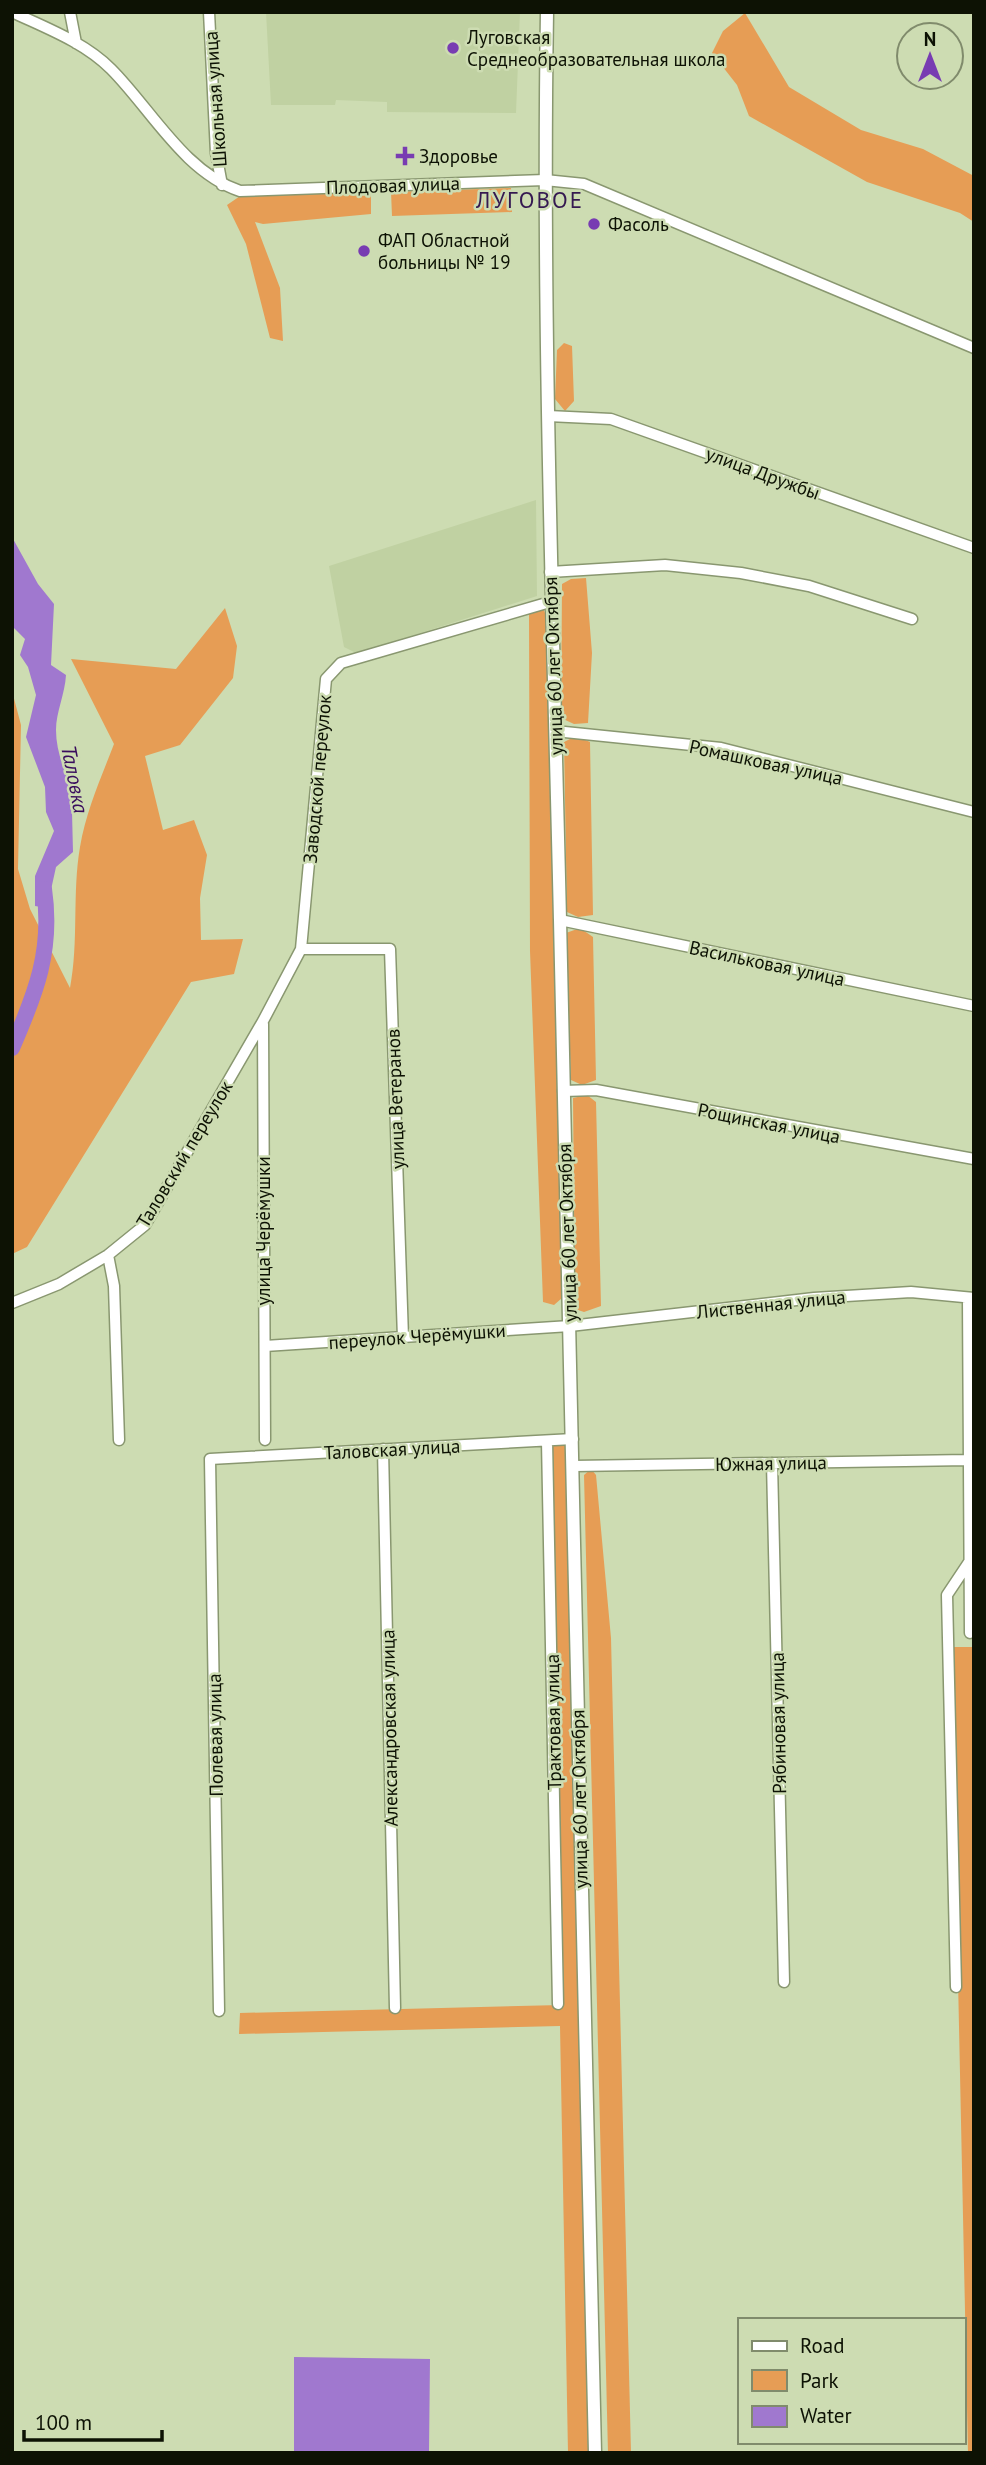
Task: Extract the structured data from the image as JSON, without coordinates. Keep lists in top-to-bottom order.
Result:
{
  "streets": {
    "street": [
      "Школьная улица",
      "Плодовая улица",
      "улица Дружбы",
      "улица 60 лет Октября",
      "Ромашковая улица",
      "Заводской переулок",
      "Васильковая улица",
      "улица Ветеранов",
      "Рощинская улица",
      "Таловский переулок",
      "улица Черёмушки",
      "Лиственная улица",
      "переулок Черёмушки",
      "Таловская улица",
      "Южная улица",
      "Трактовая улица",
      "Рябиновая улица",
      "Александровская улица",
      "Полевая улица"
    ]
  },
  "crossings": [
    ["Школьная улица", "Плодовая улица"],
    ["Плодовая улица", "улица 60 лет Октября"],
    ["улица Дружбы", "улица 60 лет Октября"],
    ["улица 60 лет Октября", "Ромашковая улица"],
    ["улица 60 лет Октября", "Заводской переулок"],
    ["улица 60 лет Октября", "Васильковая улица"],
    ["улица 60 лет Октября", "Рощинская улица"],
    ["улица 60 лет Октября", "Лиственная улица"],
    ["улица 60 лет Октября", "переулок Черёмушки"],
    ["улица 60 лет Октября", "Таловская улица"],
    ["улица 60 лет Октября", "Южная улица"],
    ["Заводской переулок", "улица Ветеранов"],
    ["Заводской переулок", "Таловский переулок"],
    ["улица Ветеранов", "Таловский переулок"],
    ["улица Ветеранов", "переулок Черёмушки"],
    ["Таловский переулок", "улица Черёмушки"],
    ["улица Черёмушки", "переулок Черёмушки"],
    ["Лиственная улица", "переулок Черёмушки"],
    ["Таловская улица", "Трактовая улица"],
    ["Таловская улица", "Александровская улица"],
    ["Таловская улица", "Полевая улица"],
    ["Южная улица", "Рябиновая улица"]
  ],
  "districts": ["ЛУГОВОЕ"],
  "water": ["Таловка"],
  "places": {
    "other": ["Луговская Среднеобразовательная школа", "Фасоль", "ФАП Областной больницы № 19"],
    "health": ["Здоровье"]
  },
  "legend": ["Road", "Park", "Water"],
  "scale_bar": "100 m",
  "north": "top"
}
